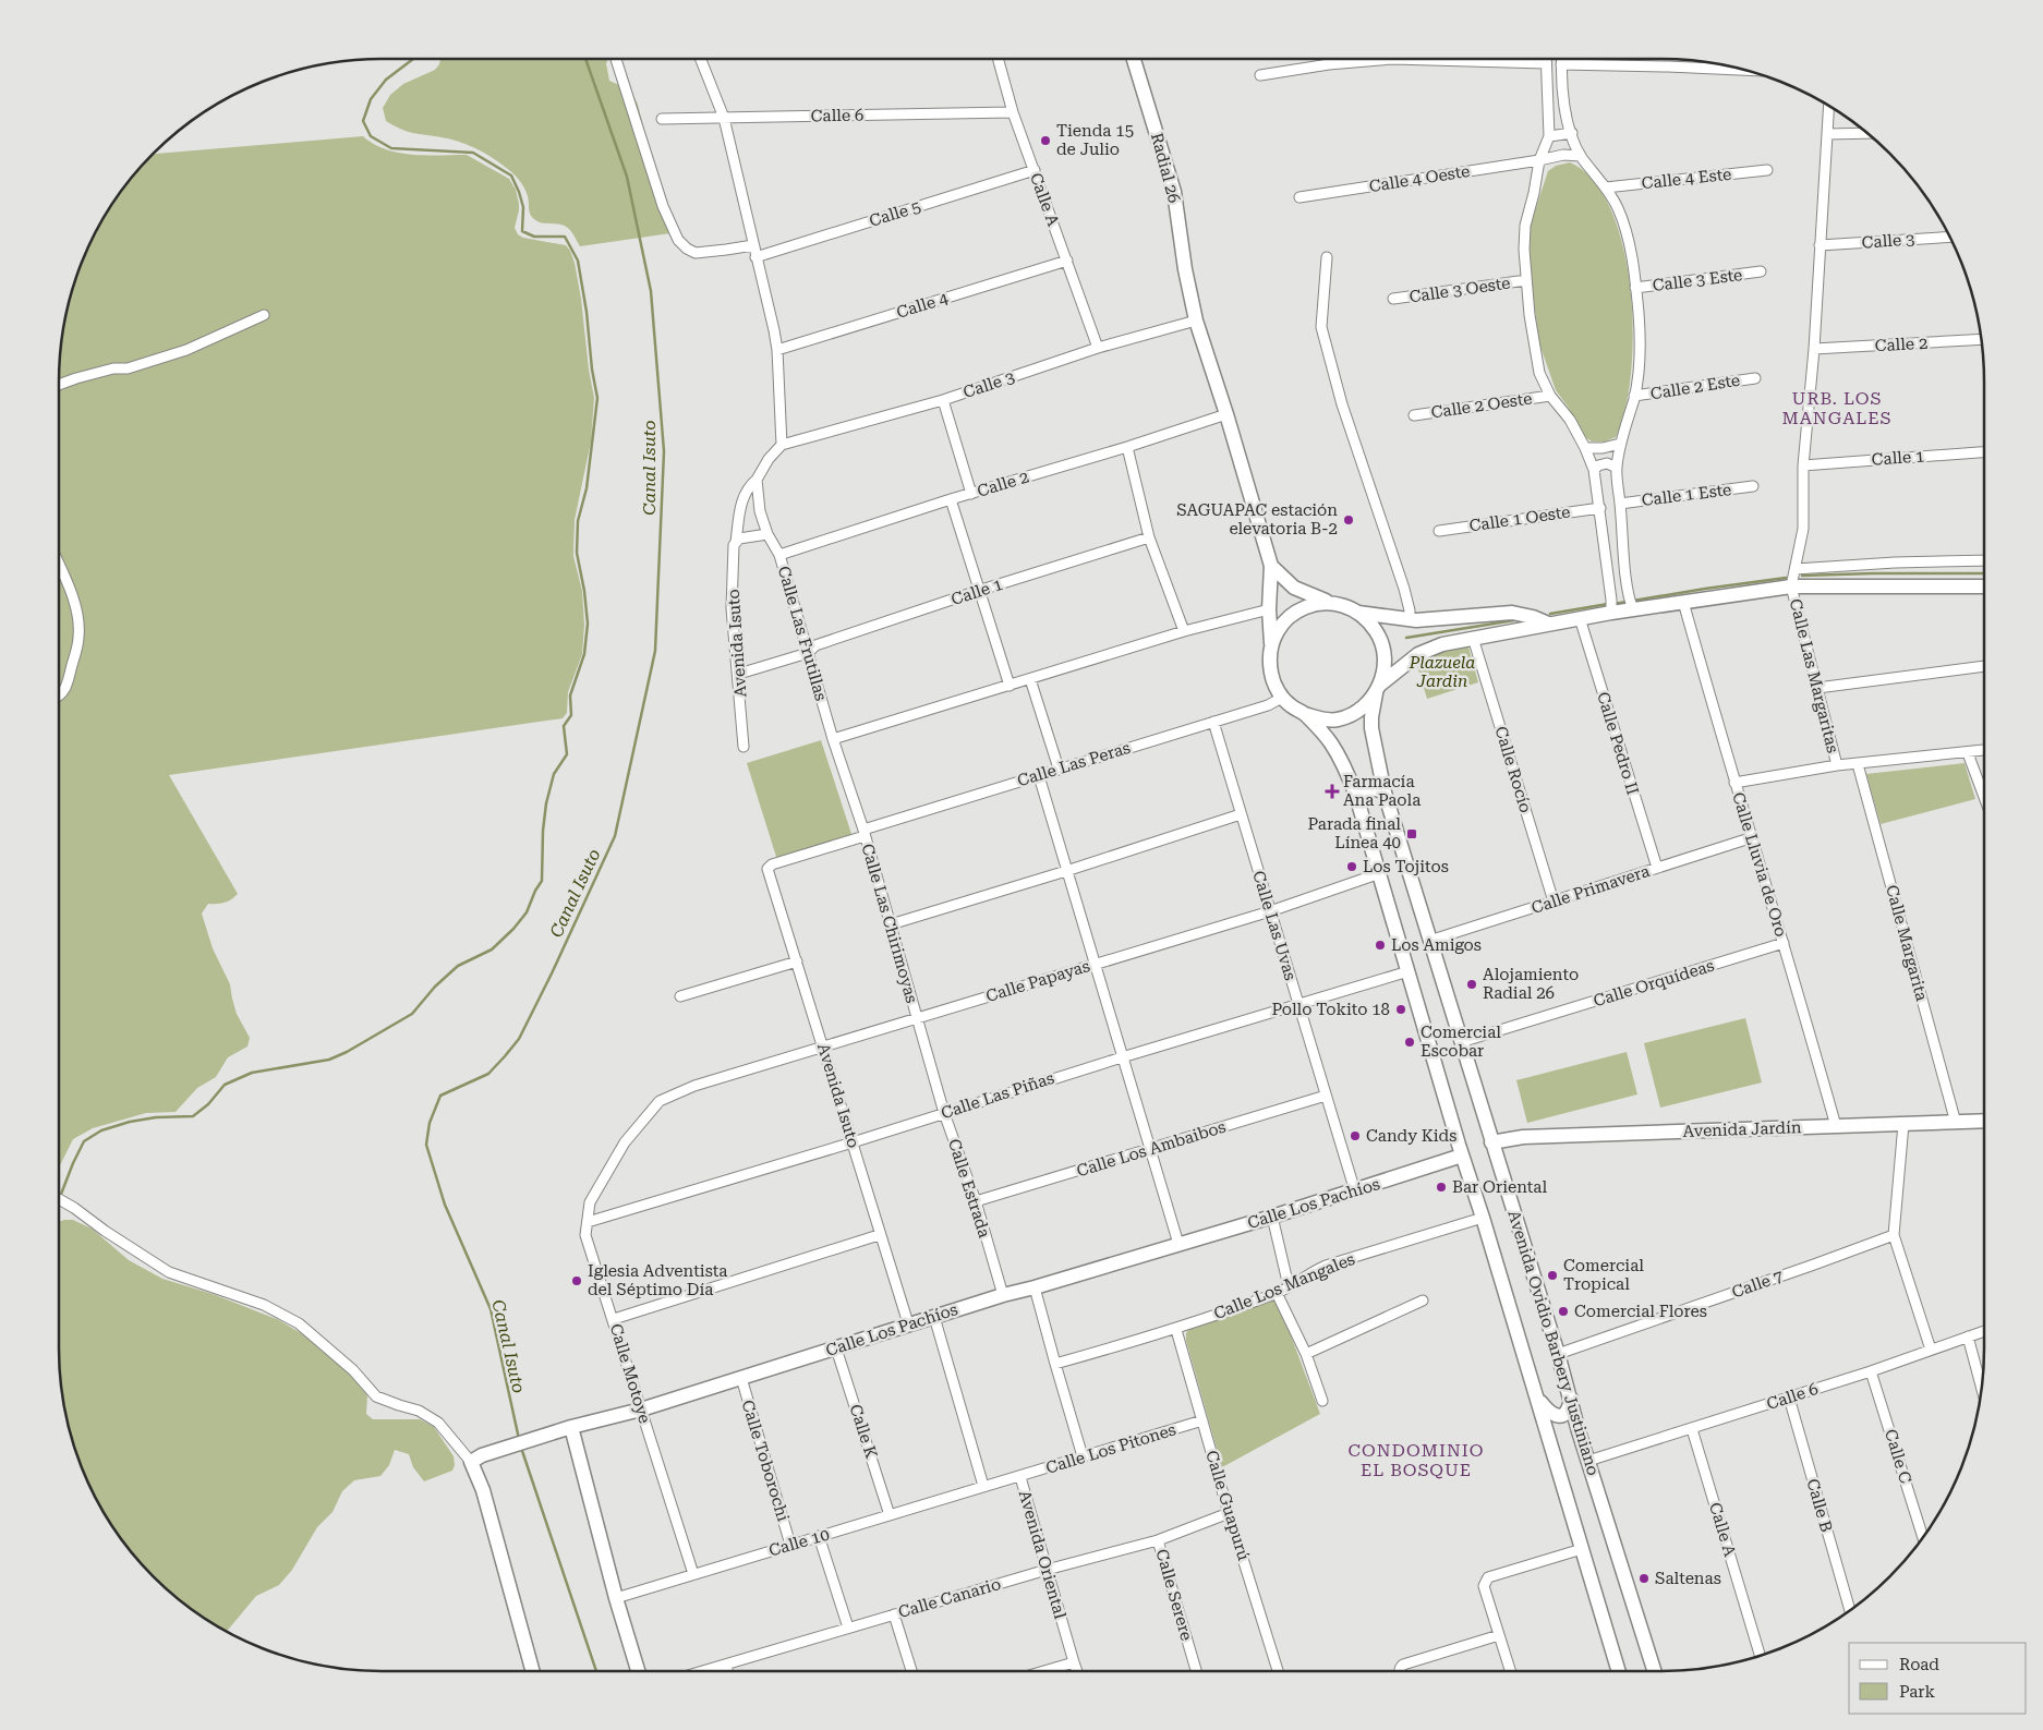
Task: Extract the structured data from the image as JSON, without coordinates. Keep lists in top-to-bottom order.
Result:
{
  "streets": {
    "main road": [
      "Radial 26",
      "Avenida Jardín",
      "Calle Los Pachíos",
      "Avenida Ovidio Barbery Justiniano"
    ],
    "street": [
      "Calle 6",
      "Calle 4 Oeste",
      "Calle 4 Este",
      "Calle A",
      "Calle 5",
      "Calle 3",
      "Calle 3 Este",
      "Calle 3 Oeste",
      "Calle 4",
      "Calle 2",
      "Calle 2 Este",
      "Calle 2 Oeste",
      "Calle 1",
      "Calle 1 Este",
      "Calle 1 Oeste",
      "Calle Las Frutillas",
      "Avenida Isuto",
      "Calle Las Margaritas",
      "Calle Pedro II",
      "Calle Las Peras",
      "Calle Rocío",
      "Calle Lluvia de Oro",
      "Calle Primavera",
      "Calle Las Chirimoyas",
      "Calle Las Uvas",
      "Calle Margarita",
      "Calle Papayas",
      "Calle Orquídeas",
      "Calle Las Piñas",
      "Calle Los Ambaibos",
      "Calle Estrada",
      "Calle 7",
      "Calle Los Mangales",
      "Calle Motoye",
      "Calle K",
      "Calle Los Pitones",
      "Calle C",
      "Calle Toborochi",
      "Calle Guapurú",
      "Calle B",
      "Calle 10",
      "Avenida Oriental",
      "Calle Serere",
      "Calle Canario"
    ]
  },
  "crossings": [
    ["Calle 6", "Calle A"],
    ["Calle 6", "Avenida Ovidio Barbery Justiniano"],
    ["Calle 6", "Calle C"],
    ["Calle 6", "Calle B"],
    ["Radial 26", "Calle 3"],
    ["Calle A", "Calle 5"],
    ["Calle A", "Calle 3"],
    ["Calle A", "Calle 4"],
    ["Calle 2", "Calle Las Frutillas"],
    ["Calle 1", "Calle Las Frutillas"],
    ["Calle 1", "Avenida Isuto"],
    ["Calle Las Frutillas", "Avenida Isuto"],
    ["Calle Las Frutillas", "Calle Las Peras"],
    ["Calle Las Frutillas", "Calle Las Chirimoyas"],
    ["Avenida Isuto", "Calle Las Peras"],
    ["Avenida Isuto", "Calle Papayas"],
    ["Avenida Isuto", "Calle Las Piñas"],
    ["Avenida Isuto", "Calle Los Pachíos"],
    ["Calle Pedro II", "Calle Primavera"],
    ["Calle Las Peras", "Calle Las Chirimoyas"],
    ["Calle Las Peras", "Calle Las Uvas"],
    ["Calle Las Peras", "Avenida Ovidio Barbery Justiniano"],
    ["Calle Rocío", "Calle Primavera"],
    ["Calle Lluvia de Oro", "Calle Primavera"],
    ["Calle Lluvia de Oro", "Calle Orquídeas"],
    ["Calle Lluvia de Oro", "Avenida Jardín"],
    ["Calle Primavera", "Avenida Ovidio Barbery Justiniano"],
    ["Calle Las Chirimoyas", "Calle Papayas"],
    ["Calle Las Chirimoyas", "Calle Estrada"],
    ["Calle Las Uvas", "Calle Papayas"],
    ["Calle Las Uvas", "Calle Las Piñas"],
    ["Calle Las Uvas", "Calle Los Ambaibos"],
    ["Calle Las Uvas", "Calle Los Pachíos"],
    ["Calle Margarita", "Avenida Jardín"],
    ["Calle Papayas", "Calle Estrada"],
    ["Calle Papayas", "Avenida Ovidio Barbery Justiniano"],
    ["Calle Papayas", "Calle Motoye"],
    ["Calle Orquídeas", "Avenida Ovidio Barbery Justiniano"],
    ["Calle Las Piñas", "Calle Estrada"],
    ["Calle Las Piñas", "Avenida Ovidio Barbery Justiniano"],
    ["Calle Las Piñas", "Calle Motoye"],
    ["Avenida Jardín", "Avenida Ovidio Barbery Justiniano"],
    ["Calle Los Ambaibos", "Calle Estrada"],
    ["Calle Estrada", "Calle Los Pachíos"],
    ["Calle Los Pachíos", "Avenida Ovidio Barbery Justiniano"],
    ["Calle Los Pachíos", "Calle Motoye"],
    ["Calle Los Pachíos", "Calle K"],
    ["Calle Los Pachíos", "Calle Toborochi"],
    ["Calle 7", "Avenida Ovidio Barbery Justiniano"],
    ["Calle Los Mangales", "Avenida Ovidio Barbery Justiniano"],
    ["Calle Los Mangales", "Calle Guapurú"],
    ["Calle Motoye", "Calle 10"],
    ["Calle K", "Calle 10"],
    ["Calle Los Pitones", "Calle Guapurú"],
    ["Calle Los Pitones", "Avenida Oriental"],
    ["Calle Toborochi", "Calle 10"],
    ["Calle Guapurú", "Calle Canario"],
    ["Calle 10", "Avenida Oriental"],
    ["Avenida Oriental", "Calle Canario"],
    ["Calle Serere", "Calle Canario"]
  ],
  "districts": ["URB. LOS MANGALES", "CONDOMINIO EL BOSQUE"],
  "water": ["Canal Isuto"],
  "parks": ["Plazuela Jardin"],
  "places": {
    "other": [
      "Tienda 15 de Julio",
      "SAGUAPAC estación elevatoria B-2",
      "Los Tojitos",
      "Los Amigos",
      "Alojamiento Radial 26",
      "Pollo Tokito 18",
      "Comercial Escobar",
      "Candy Kids",
      "Bar Oriental",
      "Comercial Tropical",
      "Iglesia Adventista del Séptimo Día",
      "Comercial Flores",
      "Saltenas"
    ],
    "health": ["Farmacía Ana Paola"],
    "transit": ["Parada final Línea 40"]
  },
  "legend": ["Road", "Park"]
}
